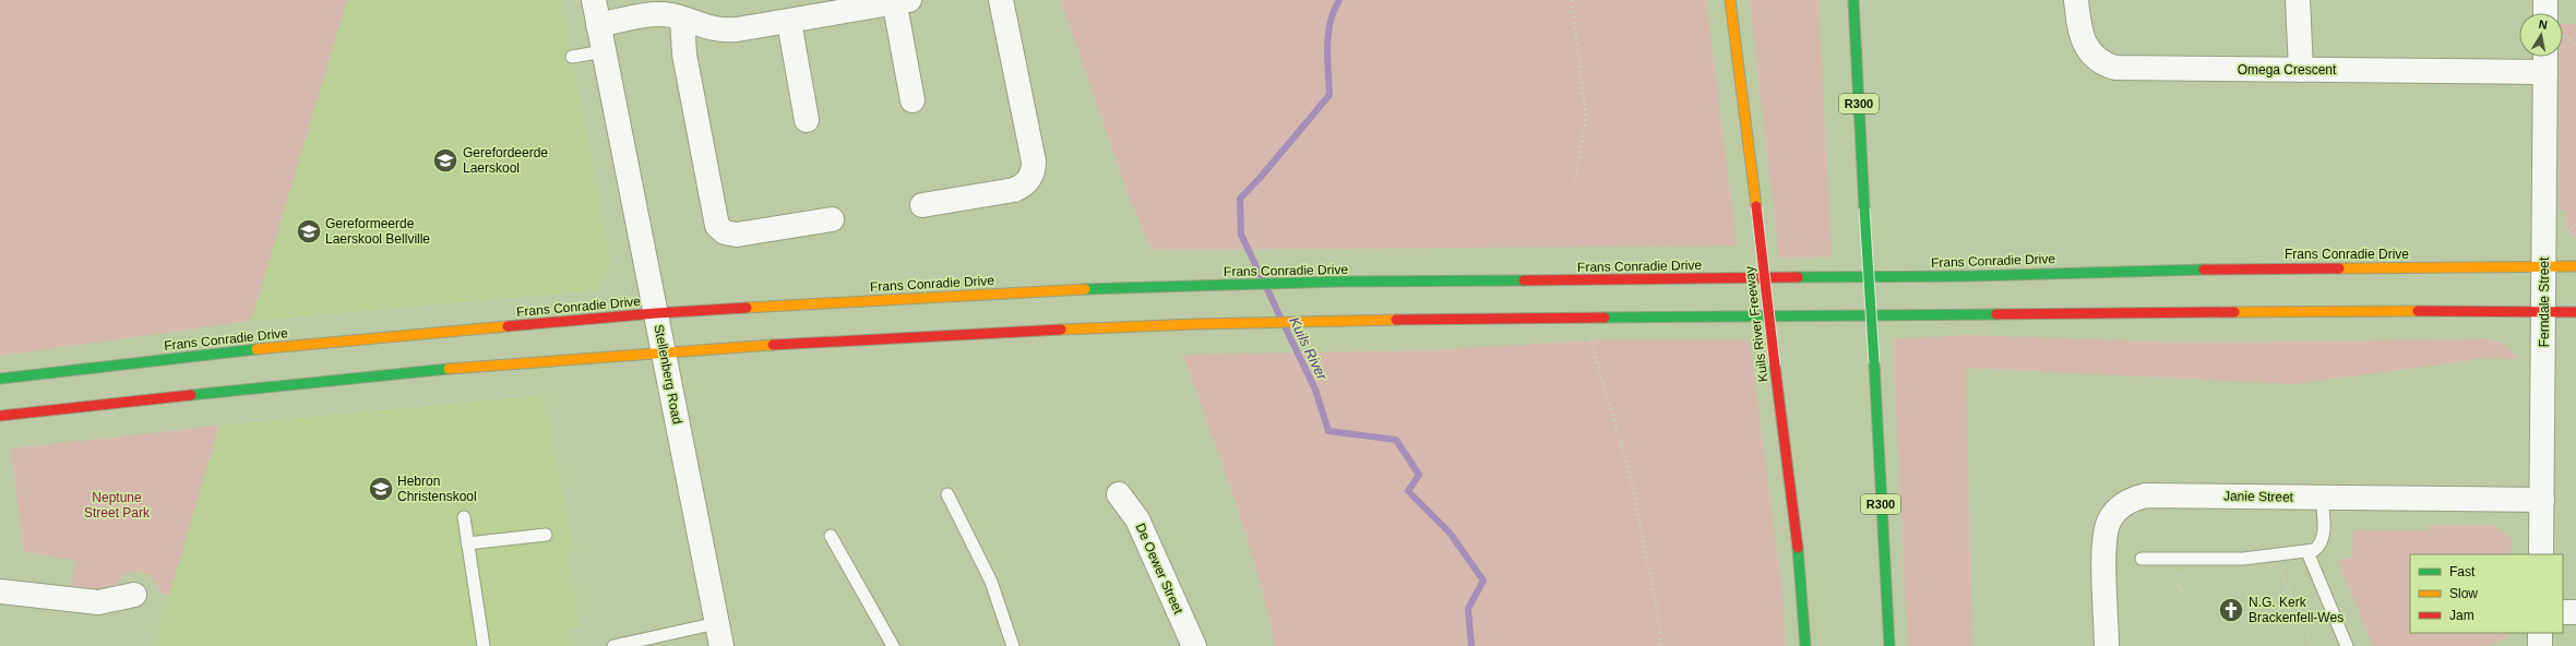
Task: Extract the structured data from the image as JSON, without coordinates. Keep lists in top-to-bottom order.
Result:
{
  "streets": {
    "main road": ["R300", "Frans Conradie Drive", "Kuils River Freeway"],
    "street": [
      "Omega Crescent",
      "Ferndale Street",
      "Stellenberg Road",
      "Janie Street",
      "De Oewer Street"
    ]
  },
  "crossings": [
    ["Omega Crescent", "Ferndale Street"],
    ["Frans Conradie Drive", "Ferndale Street"],
    ["Frans Conradie Drive", "Stellenberg Road"],
    ["Ferndale Street", "Janie Street"]
  ],
  "water": ["Kuils River"],
  "parks": ["Neptune Street Park"],
  "places": {
    "school or university": ["Gerefordeerde Laerskool", "Gereformeerde Laerskool Bellville", "Hebron Christenskool"],
    "church": ["N.G. Kerk Brackenfell-Wes"]
  },
  "legend": ["Fast", "Slow", "Jam"],
  "north": "top"
}
